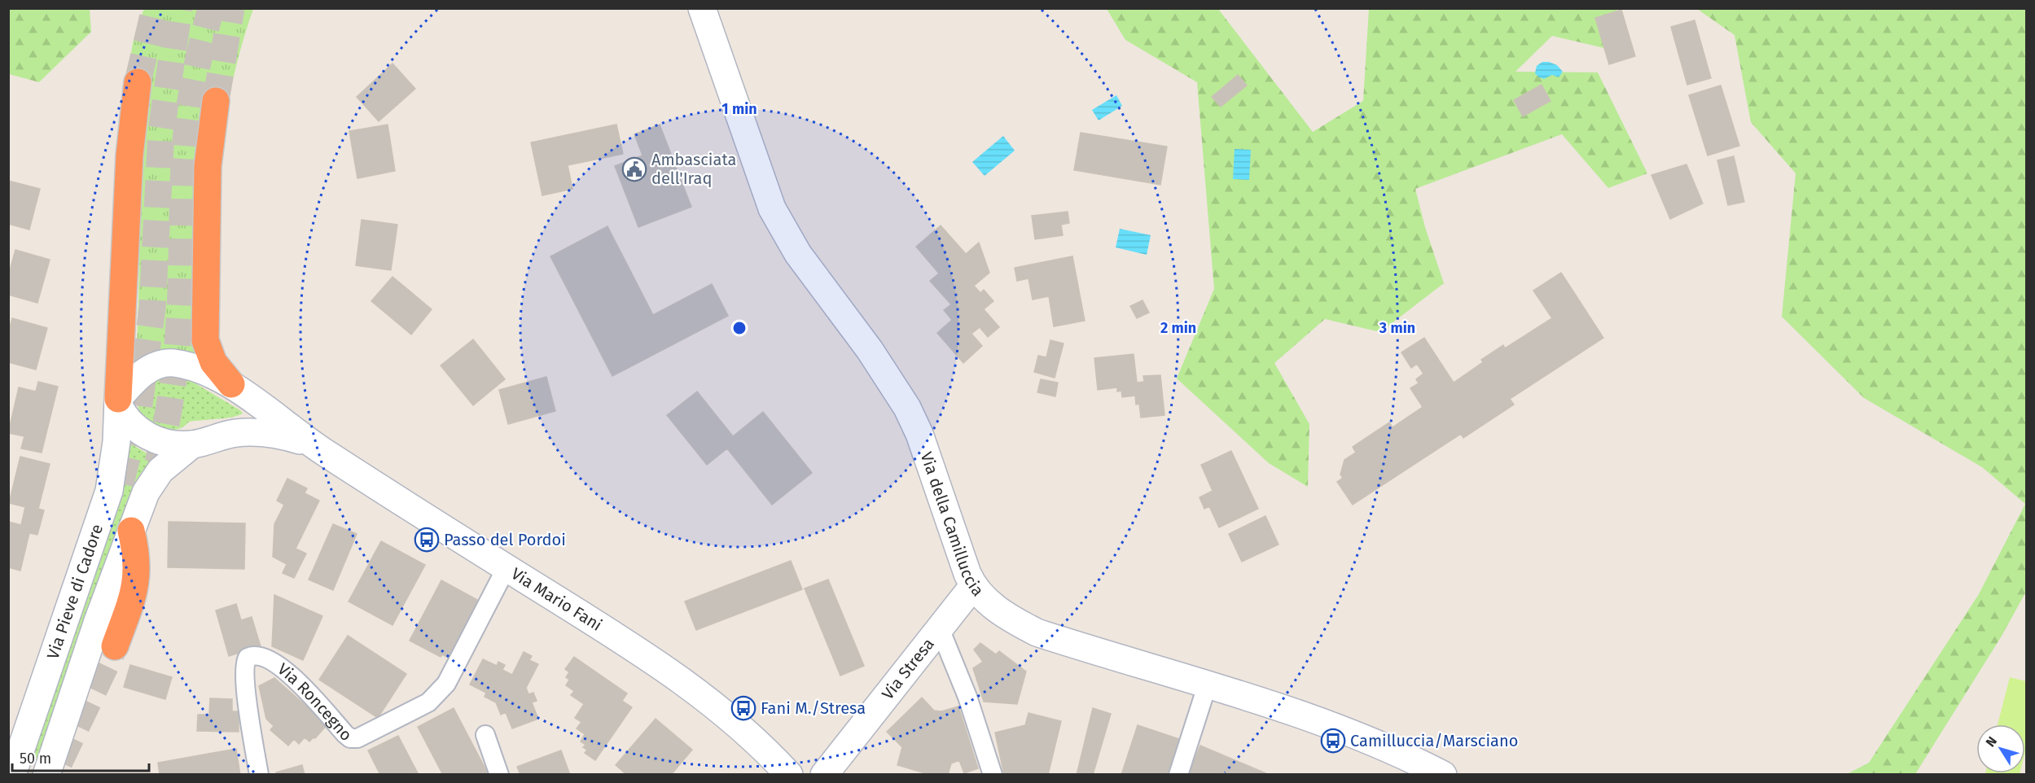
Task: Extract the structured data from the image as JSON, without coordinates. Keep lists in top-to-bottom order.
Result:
{
  "streets": {
    "street": [
      "Via della Camilluccia",
      "Via Pieve di Cadore",
      "Via Mario Fani",
      "Via Stresa",
      "Via Roncegno"
    ]
  },
  "crossings": [
    ["Via della Camilluccia", "Via Stresa"],
    ["Via Mario Fani", "Via Roncegno"]
  ],
  "places": {
    "public building": ["Ambasciata dell'Iraq"],
    "bus stop": ["Passo del Pordoi", "Fani M./Stresa", "Camilluccia/Marsciano"]
  },
  "scale_bar": "50 m",
  "north": "top left",
  "rings": ["1 min", "2 min", "3 min"]
}
